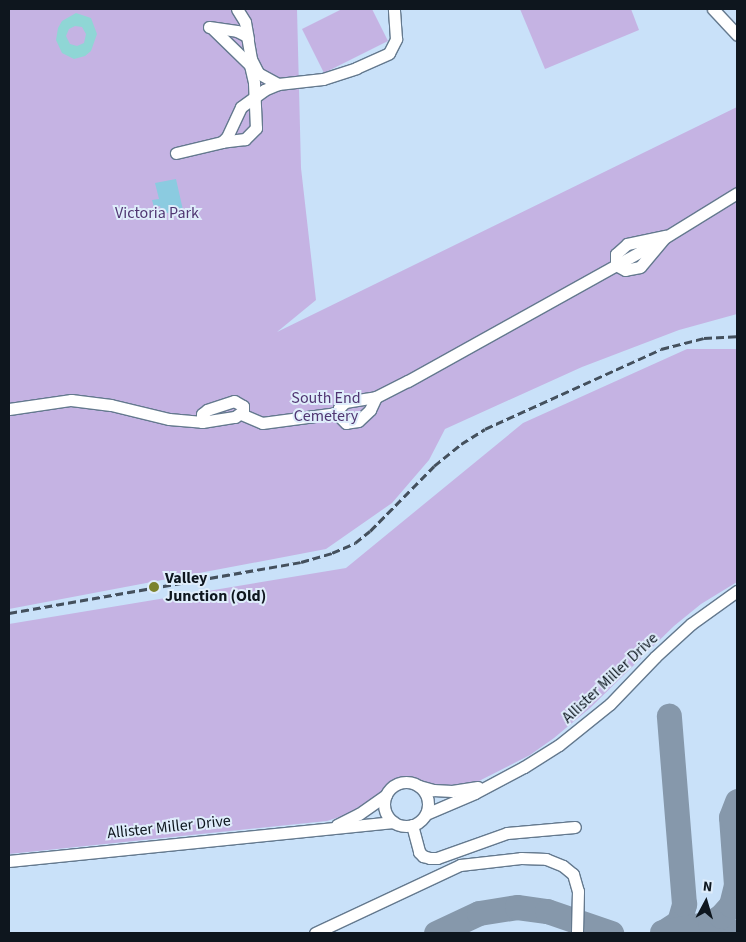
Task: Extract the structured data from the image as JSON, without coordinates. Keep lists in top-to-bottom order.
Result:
{
  "streets": {
    "street": ["Allister Miller Drive"]
  },
  "parks": ["Victoria Park", "South End Cemetery"],
  "places": ["Valley Junction (Old)"],
  "north": "top"
}
